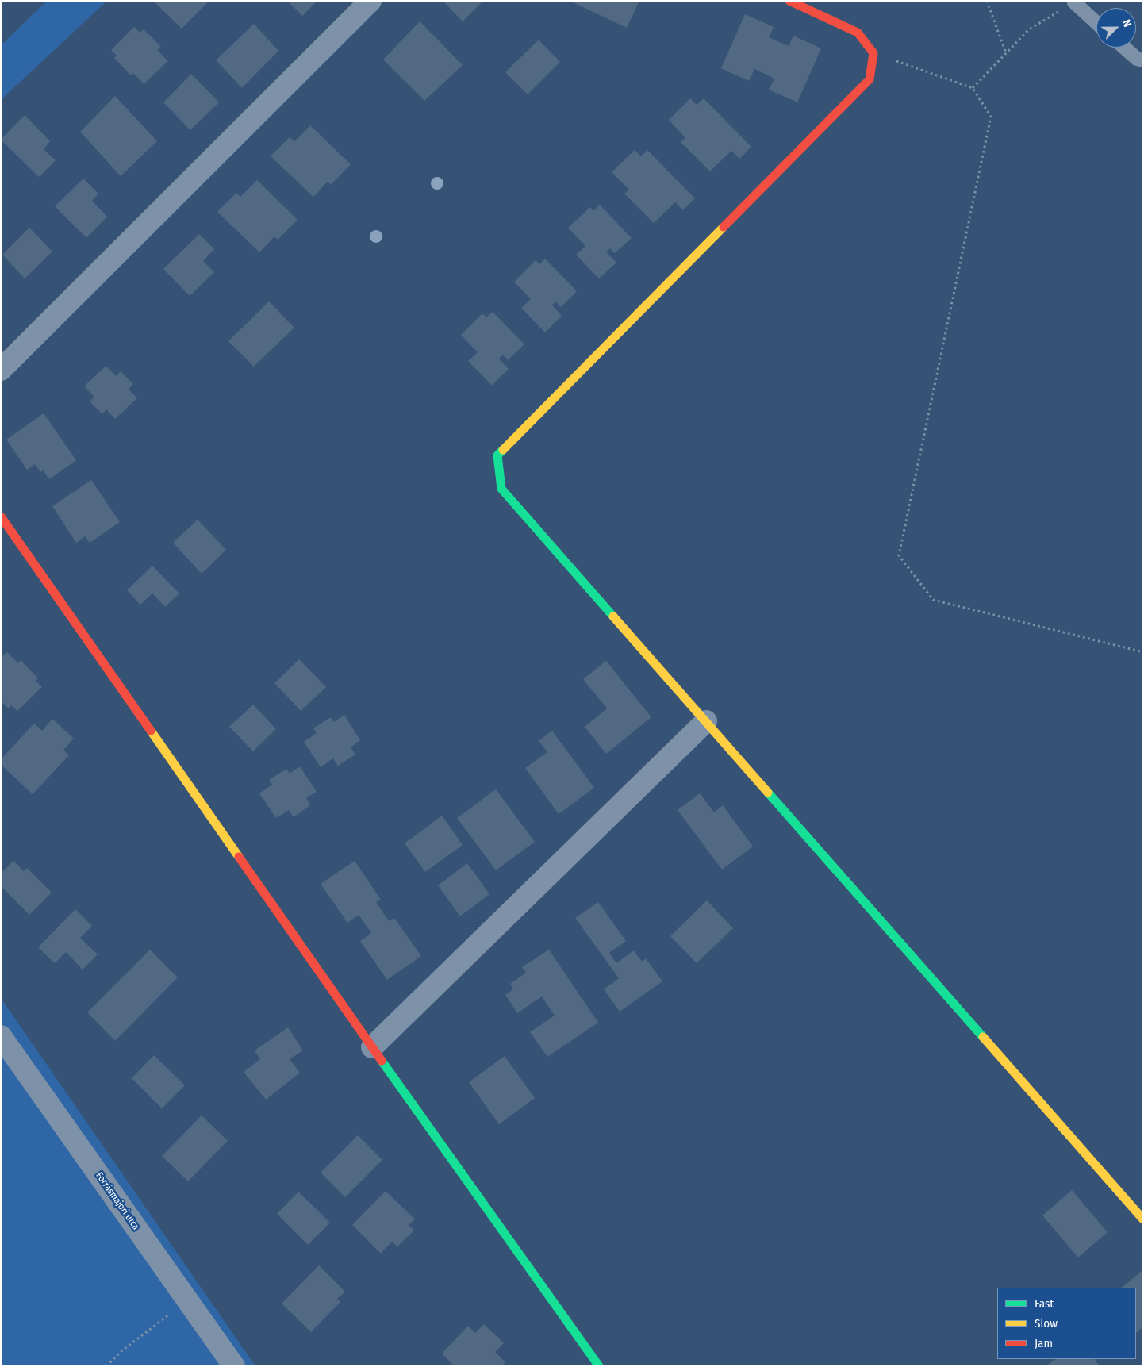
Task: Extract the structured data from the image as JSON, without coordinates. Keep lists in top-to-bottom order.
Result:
{
  "streets": {
    "street": ["Forrásmajori utca"]
  },
  "legend": ["Fast", "Slow", "Jam"],
  "north": "top right"
}
